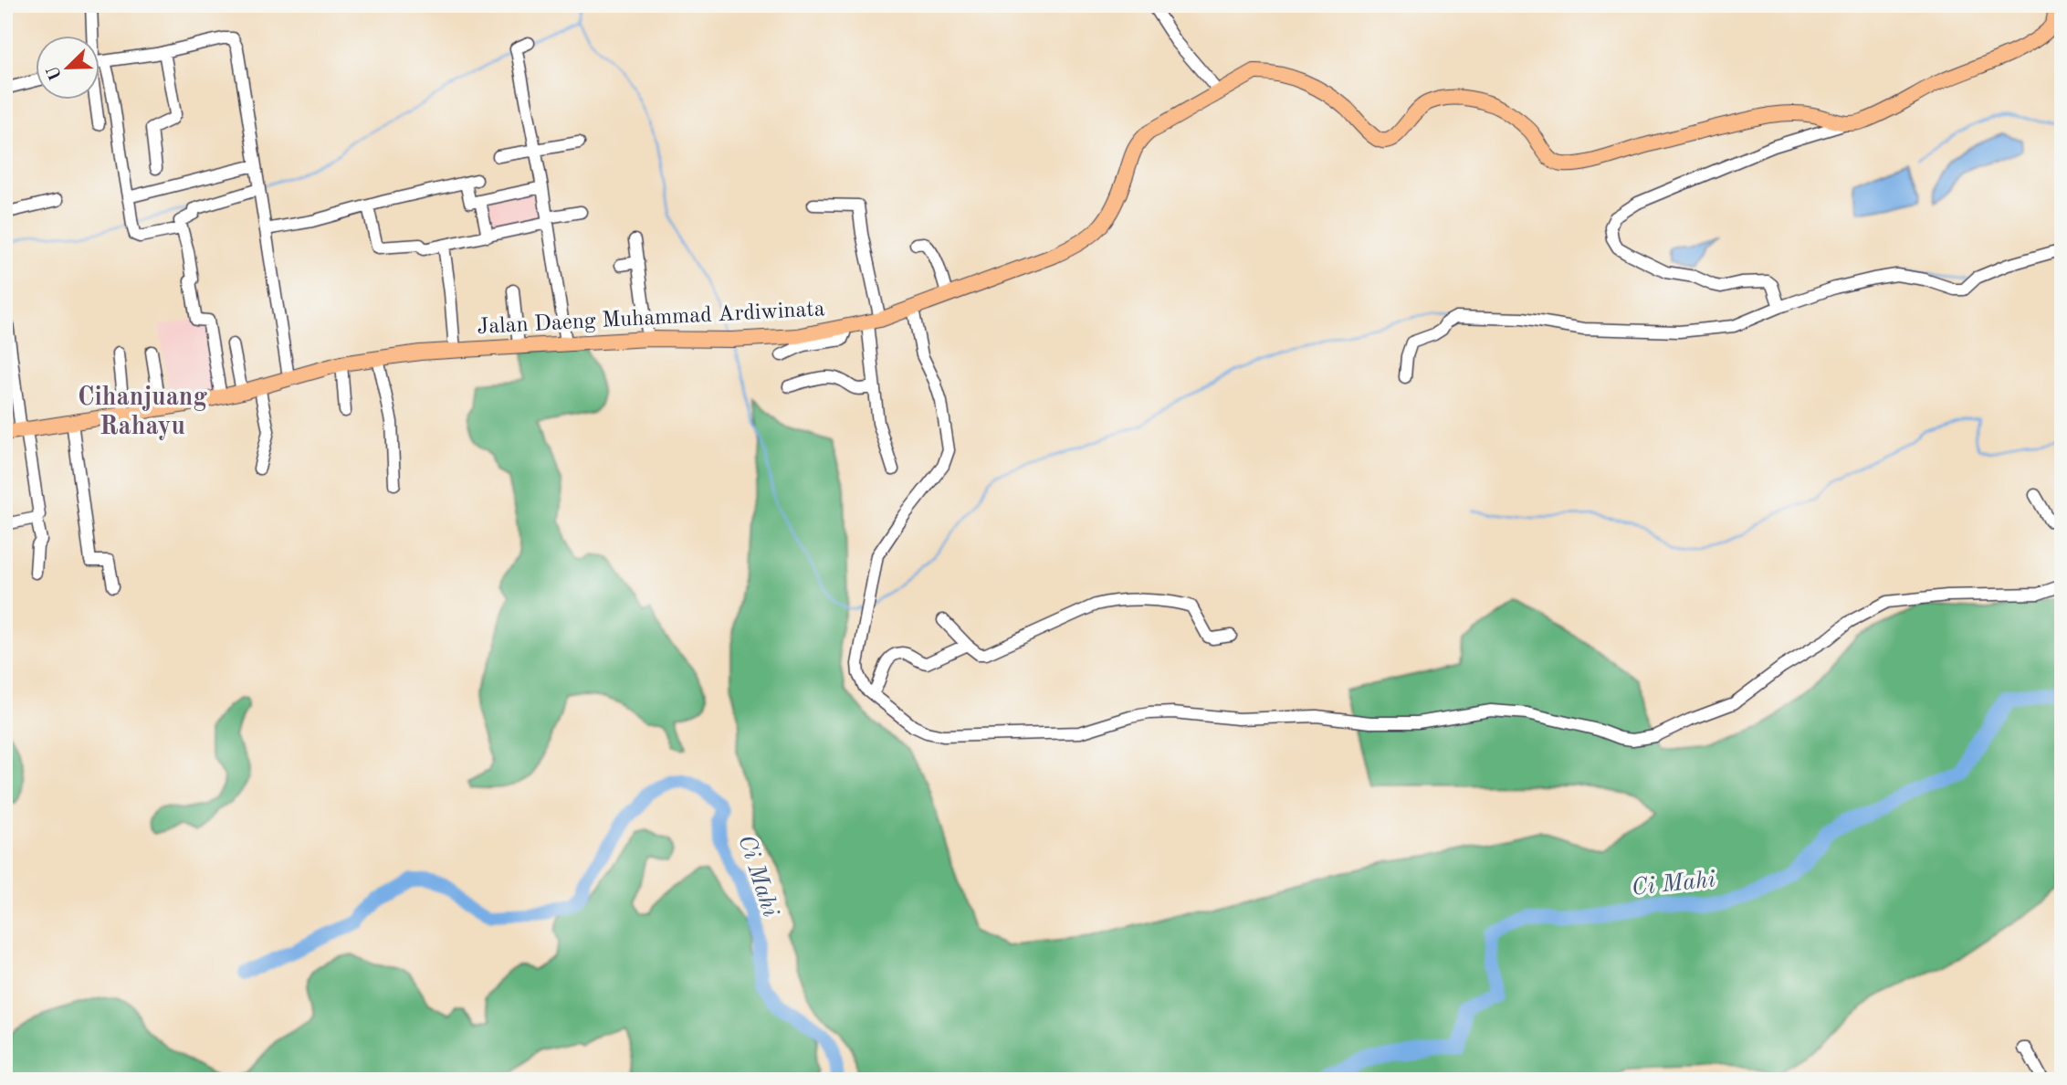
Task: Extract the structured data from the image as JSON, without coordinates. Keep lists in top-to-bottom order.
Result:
{
  "streets": {
    "main road": ["Jalan Daeng Muhammad Ardiwinata"]
  },
  "districts": ["Cihanjuang Rahayu"],
  "water": ["Ci Mahi"],
  "north": "bottom left"
}
